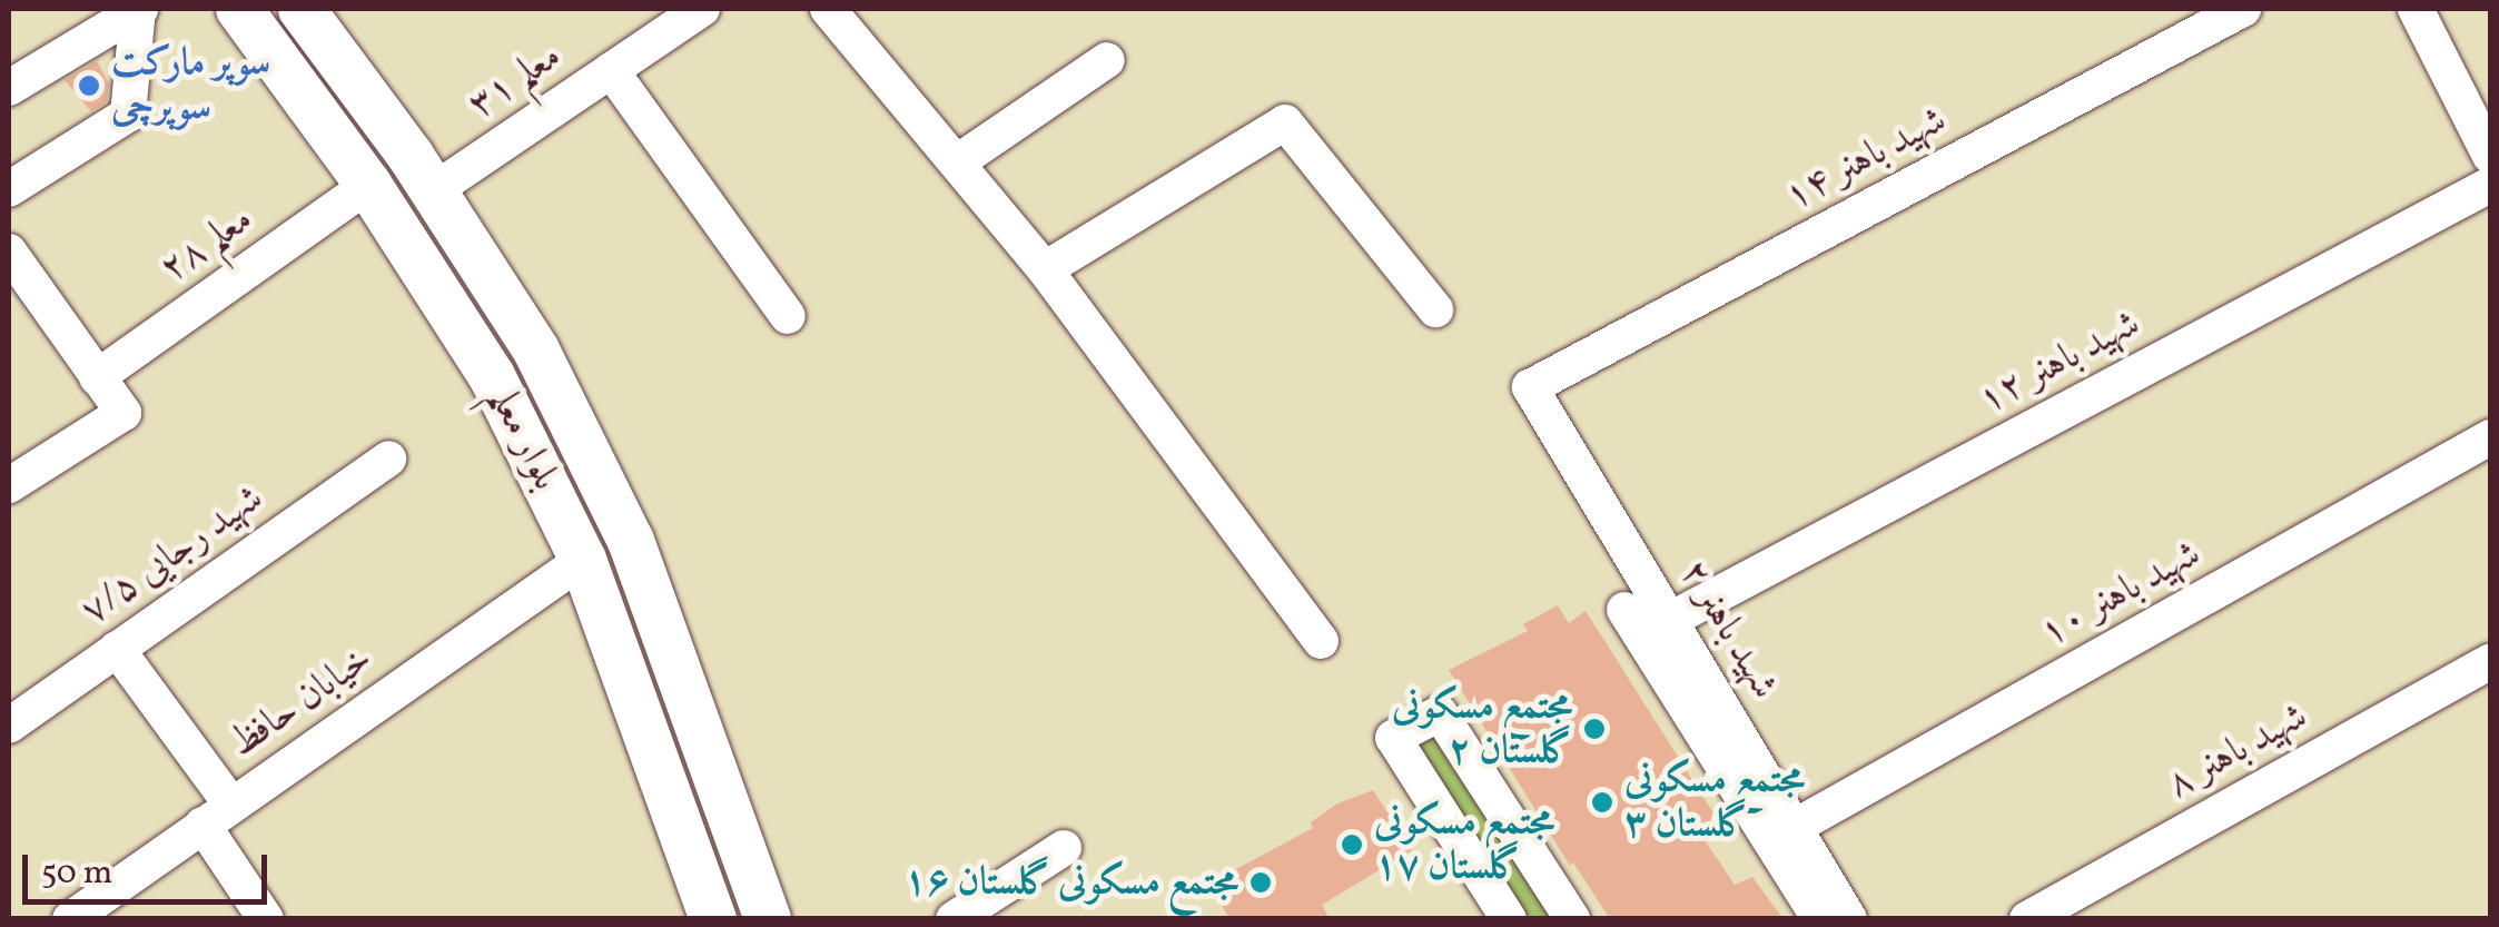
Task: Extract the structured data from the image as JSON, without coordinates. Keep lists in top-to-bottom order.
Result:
{
  "streets": {
    "main road": ["بلوار معلم"],
    "street": [
      "معلم ۳۱",
      "شهید باهنر ۱۴",
      "معلم ۲۸",
      "شهید باهنر ۱۲",
      "شهید رجایی ۷/۵",
      "شهید باهنر ۱۰",
      "شهید باهنر ۲",
      "خیابان حافظ",
      "شهید باهنر ۸"
    ]
  },
  "crossings": [
    ["معلم ۳۱", "بلوار معلم"],
    ["شهید باهنر ۱۴", "شهید باهنر ۲"],
    ["معلم ۲۸", "بلوار معلم"],
    ["شهید باهنر ۱۲", "شهید باهنر ۲"],
    ["بلوار معلم", "خیابان حافظ"],
    ["شهید باهنر ۱۰", "شهید باهنر ۲"]
  ],
  "places": [
    "سوپر مارکت سوپرچی",
    "مجتمع مسکونی گلستان ۲",
    "مجتمع مسکونی گلستان ۳",
    "مجتمع مسکونی گلستان ۱۷",
    "مجتمع مسکونی گلستان ۱۶"
  ],
  "scale_bar": "50 m"
}
